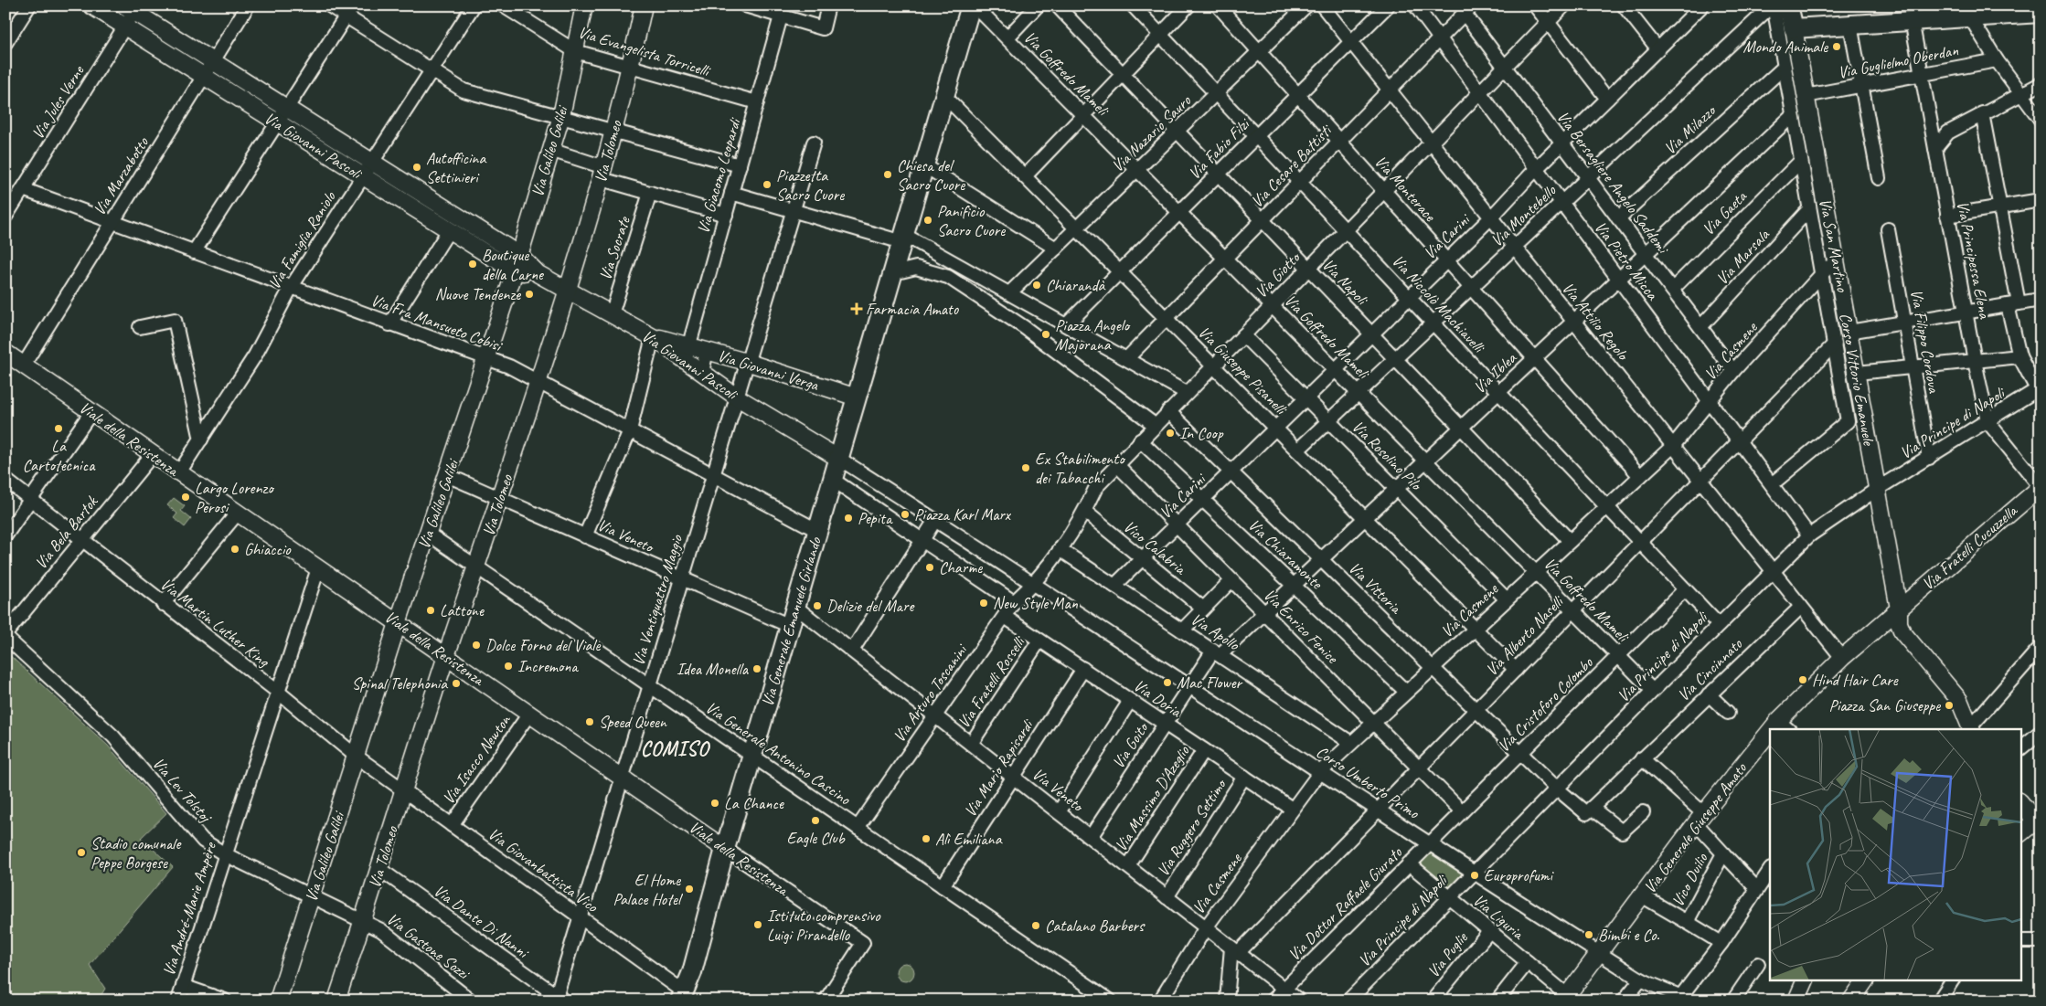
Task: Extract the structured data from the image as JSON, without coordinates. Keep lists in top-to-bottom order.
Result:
{
  "streets": {
    "main road": ["Corso Vittorio Emanuele", "Via Generale Emanuele Girlando"],
    "street": [
      "Via Evangelista Torricelli",
      "Via Guglielmo Oberdan",
      "Via Goffredo Mameli",
      "Via Jules Verne",
      "Via Milazzo",
      "Via Nazario Sauro",
      "Via Giovanni Pascoli",
      "Via Fabio Filzi",
      "Via Galileo Galilei",
      "Via Tolomeo",
      "Via Cesare Battisti",
      "Via Marzabotto",
      "Via Giacomo Leopardi",
      "Via Bersagliere Angelo Saddemi",
      "Via Monterace",
      "Via Gaeta",
      "Via Montebello",
      "Via Carini",
      "Via Famiglia Raniolo",
      "Via San Martino",
      "Via Socrate",
      "Via Marsala",
      "Via Principessa Elena",
      "Via Pietro Micca",
      "Via Giotto",
      "Via Napoli",
      "Via Niccolò Machiavelli",
      "Via Attilio Regolo",
      "Via Fra Mansueto Cobisi",
      "Via Filippo Cordova",
      "Via Casmene",
      "Via Giovanni Verga",
      "Via Giuseppe Pisanelli",
      "Via Iblea",
      "Via Principe di Napoli",
      "Viale della Resistenza",
      "Via Rosolino Pilo",
      "Via Bela Bartok",
      "Via Veneto",
      "Vico Calabria",
      "Via Fratelli Cucuzzella",
      "Via Chiaramonte",
      "Via Vittoria",
      "Via Ventiquattro Maggio",
      "Via Martin Luther King",
      "Via Enrico Fenice",
      "Via Apollo",
      "Via Alberto Naselli",
      "Via Cincinnato",
      "Via Fratelli Rosselli",
      "Via Arturo Toscanini",
      "Via Doria",
      "Via Cristoforo Colombo",
      "Via Goito",
      "Via Generale Antonino Cascino",
      "Via Isacco Newton",
      "Via Mario Rapisardi",
      "Corso Umberto Primo",
      "Via Lev Tolstoj",
      "Via Massimo D'Azeglio",
      "Via Ruggero Settimo",
      "Via Generale Giuseppe Amato",
      "Via Giovanbattista Vico",
      "Vico Duilio",
      "Via Dottor Raffaele Giurato",
      "Via André-Marie Ampère",
      "Via Liguria",
      "Via Dante Di Nanni",
      "Via Gastone Sozzi",
      "Via Puglie"
    ]
  },
  "crossings": [
    ["Via Evangelista Torricelli", "Via Galileo Galilei"],
    ["Via Evangelista Torricelli", "Via Tolomeo"],
    ["Via Evangelista Torricelli", "Via Giacomo Leopardi"],
    ["Via Guglielmo Oberdan", "Via Principessa Elena"],
    ["Via Guglielmo Oberdan", "Corso Vittorio Emanuele"],
    ["Via Goffredo Mameli", "Via Nazario Sauro"],
    ["Via Goffredo Mameli", "Via Fabio Filzi"],
    ["Via Goffredo Mameli", "Via Cesare Battisti"],
    ["Via Goffredo Mameli", "Via Montebello"],
    ["Via Goffredo Mameli", "Via Carini"],
    ["Via Goffredo Mameli", "Via Giotto"],
    ["Via Goffredo Mameli", "Via Casmene"],
    ["Via Goffredo Mameli", "Via Iblea"],
    ["Via Goffredo Mameli", "Via Principe di Napoli"],
    ["Via Goffredo Mameli", "Via Alberto Naselli"],
    ["Via Goffredo Mameli", "Via Cristoforo Colombo"],
    ["Via Jules Verne", "Via Giovanni Pascoli"],
    ["Via Jules Verne", "Via Fra Mansueto Cobisi"],
    ["Via Milazzo", "Via Bersagliere Angelo Saddemi"],
    ["Via Milazzo", "Via San Martino"],
    ["Via Nazario Sauro", "Via Monterace"],
    ["Via Nazario Sauro", "Via Napoli"],
    ["Via Nazario Sauro", "Via Niccolò Machiavelli"],
    ["Via Nazario Sauro", "Via Giuseppe Pisanelli"],
    ["Via Giovanni Pascoli", "Via Galileo Galilei"],
    ["Via Giovanni Pascoli", "Via Tolomeo"],
    ["Via Giovanni Pascoli", "Via Marzabotto"],
    ["Via Giovanni Pascoli", "Via Famiglia Raniolo"],
    ["Via Giovanni Pascoli", "Via Socrate"],
    ["Via Giovanni Pascoli", "Via Giovanni Verga"],
    ["Via Giovanni Pascoli", "Via Ventiquattro Maggio"],
    ["Via Giovanni Pascoli", "Via Generale Emanuele Girlando"],
    ["Via Giovanni Pascoli", "Corso Umberto Primo"],
    ["Via Fabio Filzi", "Via Monterace"],
    ["Via Fabio Filzi", "Via Napoli"],
    ["Via Fabio Filzi", "Via Niccolò Machiavelli"],
    ["Via Fabio Filzi", "Via Attilio Regolo"],
    ["Via Fabio Filzi", "Via Giuseppe Pisanelli"],
    ["Via Galileo Galilei", "Via Fra Mansueto Cobisi"],
    ["Via Galileo Galilei", "Viale della Resistenza"],
    ["Via Galileo Galilei", "Via Veneto"],
    ["Via Galileo Galilei", "Via Martin Luther King"],
    ["Via Galileo Galilei", "Via Generale Antonino Cascino"],
    ["Via Galileo Galilei", "Via Lev Tolstoj"],
    ["Via Tolomeo", "Via Fra Mansueto Cobisi"],
    ["Via Tolomeo", "Viale della Resistenza"],
    ["Via Tolomeo", "Via Veneto"],
    ["Via Tolomeo", "Via Martin Luther King"],
    ["Via Tolomeo", "Via Generale Antonino Cascino"],
    ["Via Tolomeo", "Via Lev Tolstoj"],
    ["Via Tolomeo", "Via Giovanbattista Vico"],
    ["Via Tolomeo", "Via Dante Di Nanni"],
    ["Via Tolomeo", "Via Gastone Sozzi"],
    ["Via Cesare Battisti", "Via Bersagliere Angelo Saddemi"],
    ["Via Cesare Battisti", "Via Monterace"],
    ["Via Cesare Battisti", "Via Pietro Micca"],
    ["Via Cesare Battisti", "Via Napoli"],
    ["Via Cesare Battisti", "Via Niccolò Machiavelli"],
    ["Via Cesare Battisti", "Via Attilio Regolo"],
    ["Via Cesare Battisti", "Via Giuseppe Pisanelli"],
    ["Via Marzabotto", "Via Fra Mansueto Cobisi"],
    ["Via Marzabotto", "Viale della Resistenza"],
    ["Via Giacomo Leopardi", "Via Giovanni Verga"],
    ["Via Bersagliere Angelo Saddemi", "Via Gaeta"],
    ["Via Bersagliere Angelo Saddemi", "Via Montebello"],
    ["Via Bersagliere Angelo Saddemi", "Via Carini"],
    ["Via Bersagliere Angelo Saddemi", "Via Marsala"],
    ["Via Bersagliere Angelo Saddemi", "Via Giotto"],
    ["Via Bersagliere Angelo Saddemi", "Via Casmene"],
    ["Via Bersagliere Angelo Saddemi", "Via Iblea"],
    ["Via Monterace", "Via Montebello"],
    ["Via Monterace", "Via Carini"],
    ["Via Monterace", "Via Giotto"],
    ["Via Monterace", "Via Casmene"],
    ["Via Monterace", "Via Iblea"],
    ["Via Gaeta", "Via San Martino"],
    ["Via Montebello", "Via San Martino"],
    ["Via Montebello", "Via Pietro Micca"],
    ["Via Montebello", "Via Napoli"],
    ["Via Montebello", "Via Niccolò Machiavelli"],
    ["Via Montebello", "Via Attilio Regolo"],
    ["Via Montebello", "Via Giuseppe Pisanelli"],
    ["Via Montebello", "Via Rosolino Pilo"],
    ["Via Carini", "Via Pietro Micca"],
    ["Via Carini", "Via Napoli"],
    ["Via Carini", "Via Niccolò Machiavelli"],
    ["Via Carini", "Via Attilio Regolo"],
    ["Via Carini", "Via Giuseppe Pisanelli"],
    ["Via Carini", "Via Rosolino Pilo"],
    ["Via Carini", "Vico Calabria"],
    ["Via Carini", "Via Chiaramonte"],
    ["Via Carini", "Via Vittoria"],
    ["Via Carini", "Via Enrico Fenice"],
    ["Via Carini", "Via Apollo"],
    ["Via Famiglia Raniolo", "Via Fra Mansueto Cobisi"],
    ["Via Famiglia Raniolo", "Viale della Resistenza"],
    ["Via San Martino", "Via Marsala"],
    ["Via San Martino", "Via Pietro Micca"],
    ["Via San Martino", "Via Casmene"],
    ["Via San Martino", "Via Iblea"],
    ["Via San Martino", "Via Alberto Naselli"],
    ["Via Principessa Elena", "Via Principe di Napoli"],
    ["Via Principessa Elena", "Via Fratelli Cucuzzella"],
    ["Via Pietro Micca", "Via Giotto"],
    ["Via Pietro Micca", "Via Casmene"],
    ["Via Pietro Micca", "Via Iblea"],
    ["Via Pietro Micca", "Via Principe di Napoli"],
    ["Via Pietro Micca", "Via Alberto Naselli"],
    ["Via Giotto", "Via Napoli"],
    ["Via Giotto", "Via Niccolò Machiavelli"],
    ["Via Giotto", "Via Attilio Regolo"],
    ["Via Giotto", "Via Giuseppe Pisanelli"],
    ["Via Giotto", "Via Rosolino Pilo"],
    ["Via Giotto", "Vico Calabria"],
    ["Via Giotto", "Via Chiaramonte"],
    ["Via Giotto", "Via Vittoria"],
    ["Via Giotto", "Via Enrico Fenice"],
    ["Via Giotto", "Via Apollo"],
    ["Via Giotto", "Via Arturo Toscanini"],
    ["Via Giotto", "Corso Umberto Primo"],
    ["Via Napoli", "Via Casmene"],
    ["Via Napoli", "Via Iblea"],
    ["Via Niccolò Machiavelli", "Via Casmene"],
    ["Via Niccolò Machiavelli", "Via Iblea"],
    ["Via Niccolò Machiavelli", "Via Principe di Napoli"],
    ["Via Niccolò Machiavelli", "Via Alberto Naselli"],
    ["Via Niccolò Machiavelli", "Via Cristoforo Colombo"],
    ["Via Attilio Regolo", "Via Casmene"],
    ["Via Attilio Regolo", "Via Iblea"],
    ["Via Attilio Regolo", "Via Principe di Napoli"],
    ["Via Attilio Regolo", "Via Alberto Naselli"],
    ["Via Attilio Regolo", "Via Cincinnato"],
    ["Via Attilio Regolo", "Via Generale Giuseppe Amato"],
    ["Via Fra Mansueto Cobisi", "Via Ventiquattro Maggio"],
    ["Via Fra Mansueto Cobisi", "Via Generale Emanuele Girlando"],
    ["Via Filippo Cordova", "Via Principe di Napoli"],
    ["Via Casmene", "Via Giuseppe Pisanelli"],
    ["Via Casmene", "Via Rosolino Pilo"],
    ["Via Casmene", "Via Veneto"],
    ["Via Casmene", "Via Chiaramonte"],
    ["Via Casmene", "Via Vittoria"],
    ["Via Casmene", "Via Enrico Fenice"],
    ["Via Casmene", "Via Apollo"],
    ["Via Casmene", "Via Doria"],
    ["Via Casmene", "Corso Umberto Primo"],
    ["Via Giovanni Verga", "Via Ventiquattro Maggio"],
    ["Via Giovanni Verga", "Via Generale Emanuele Girlando"],
    ["Via Giuseppe Pisanelli", "Via Iblea"],
    ["Via Giuseppe Pisanelli", "Via Generale Emanuele Girlando"],
    ["Via Giuseppe Pisanelli", "Via Alberto Naselli"],
    ["Via Iblea", "Via Rosolino Pilo"],
    ["Via Iblea", "Via Chiaramonte"],
    ["Via Iblea", "Via Vittoria"],
    ["Via Iblea", "Via Enrico Fenice"],
    ["Via Iblea", "Via Apollo"],
    ["Via Iblea", "Via Goito"],
    ["Corso Vittorio Emanuele", "Via Principe di Napoli"],
    ["Corso Vittorio Emanuele", "Via Fratelli Cucuzzella"],
    ["Corso Vittorio Emanuele", "Via Generale Giuseppe Amato"],
    ["Via Principe di Napoli", "Via Vittoria"],
    ["Via Principe di Napoli", "Corso Umberto Primo"],
    ["Via Principe di Napoli", "Via Liguria"],
    ["Viale della Resistenza", "Via Bela Bartok"],
    ["Viale della Resistenza", "Via Ventiquattro Maggio"],
    ["Viale della Resistenza", "Via Generale Emanuele Girlando"],
    ["Viale della Resistenza", "Via Isacco Newton"],
    ["Viale della Resistenza", "Via André-Marie Ampère"],
    ["Via Bela Bartok", "Via Martin Luther King"],
    ["Via Bela Bartok", "Via Lev Tolstoj"],
    ["Via Veneto", "Via Ventiquattro Maggio"],
    ["Via Veneto", "Via Generale Emanuele Girlando"],
    ["Via Veneto", "Via Alberto Naselli"],
    ["Via Veneto", "Via Fratelli Rosselli"],
    ["Via Veneto", "Via Arturo Toscanini"],
    ["Via Veneto", "Via Goito"],
    ["Via Veneto", "Via Mario Rapisardi"],
    ["Via Veneto", "Via Massimo D'Azeglio"],
    ["Via Veneto", "Via Ruggero Settimo"],
    ["Via Veneto", "Via Dottor Raffaele Giurato"],
    ["Via Fratelli Cucuzzella", "Via Generale Giuseppe Amato"],
    ["Via Vittoria", "Via Alberto Naselli"],
    ["Via Vittoria", "Via Cristoforo Colombo"],
    ["Via Ventiquattro Maggio", "Via Generale Antonino Cascino"],
    ["Via Ventiquattro Maggio", "Via Giovanbattista Vico"],
    ["Via Ventiquattro Maggio", "Via Dante Di Nanni"],
    ["Via Generale Emanuele Girlando", "Via Generale Antonino Cascino"],
    ["Via Generale Emanuele Girlando", "Corso Umberto Primo"],
    ["Via Generale Emanuele Girlando", "Via Giovanbattista Vico"],
    ["Via Martin Luther King", "Via Giovanbattista Vico"],
    ["Via Martin Luther King", "Via André-Marie Ampère"],
    ["Via Enrico Fenice", "Via Alberto Naselli"],
    ["Via Enrico Fenice", "Via Cristoforo Colombo"],
    ["Via Apollo", "Via Goito"],
    ["Via Alberto Naselli", "Corso Umberto Primo"],
    ["Via Fratelli Rosselli", "Via Doria"],
    ["Via Arturo Toscanini", "Via Doria"],
    ["Via Arturo Toscanini", "Via Generale Antonino Cascino"],
    ["Via Arturo Toscanini", "Corso Umberto Primo"],
    ["Via Doria", "Via Goito"],
    ["Via Doria", "Via Mario Rapisardi"],
    ["Via Doria", "Via Massimo D'Azeglio"],
    ["Via Doria", "Via Ruggero Settimo"],
    ["Via Cristoforo Colombo", "Corso Umberto Primo"],
    ["Via Cristoforo Colombo", "Via Dottor Raffaele Giurato"],
    ["Via Goito", "Corso Umberto Primo"],
    ["Via Generale Antonino Cascino", "Via Mario Rapisardi"],
    ["Via Isacco Newton", "Via Giovanbattista Vico"],
    ["Corso Umberto Primo", "Via Generale Giuseppe Amato"],
    ["Corso Umberto Primo", "Via Dottor Raffaele Giurato"],
    ["Via Lev Tolstoj", "Via André-Marie Ampère"],
    ["Via Lev Tolstoj", "Via Gastone Sozzi"],
    ["Via Generale Giuseppe Amato", "Vico Duilio"],
    ["Via Generale Giuseppe Amato", "Via Liguria"],
    ["Via Dottor Raffaele Giurato", "Via Liguria"],
    ["Via Liguria", "Via Puglie"]
  ],
  "districts": ["COMISO"],
  "places": {
    "other": [
      "Mondo Animale",
      "Autofficina Settinieri",
      "Chiesa del Sacro Cuore",
      "Piazzetta Sacro Cuore",
      "Panificio Sacro Cuore",
      "Boutique della Carne",
      "Chiarandà",
      "Nuove Tendenze",
      "Piazza Angelo Majorana",
      "La Cartotecnica",
      "In Coop",
      "Ex Stabilimento dei Tabacchi",
      "Largo Lorenzo Perosi",
      "Piazza Karl Marx",
      "Pepita",
      "Ghiaccio",
      "Charme",
      "New Style Man",
      "Delizie del Mare",
      "Lattone",
      "Dolce Forno del Viale",
      "Incremona",
      "Idea Monella",
      "Hind Hair Care",
      "Mac Flower",
      "Spinal Telephonia",
      "Piazza San Giuseppe",
      "Speed Queen",
      "La Chance",
      "Eagle Club",
      "Alì Emiliana",
      "Stadio comunale Peppe Borgese",
      "Europrofumi",
      "El Home Palace Hotel",
      "Istituto comprensivo Luigi Pirandello",
      "Catalano Barbers",
      "Bimbi e Co."
    ],
    "health": ["Farmacia Amato"]
  }
}
